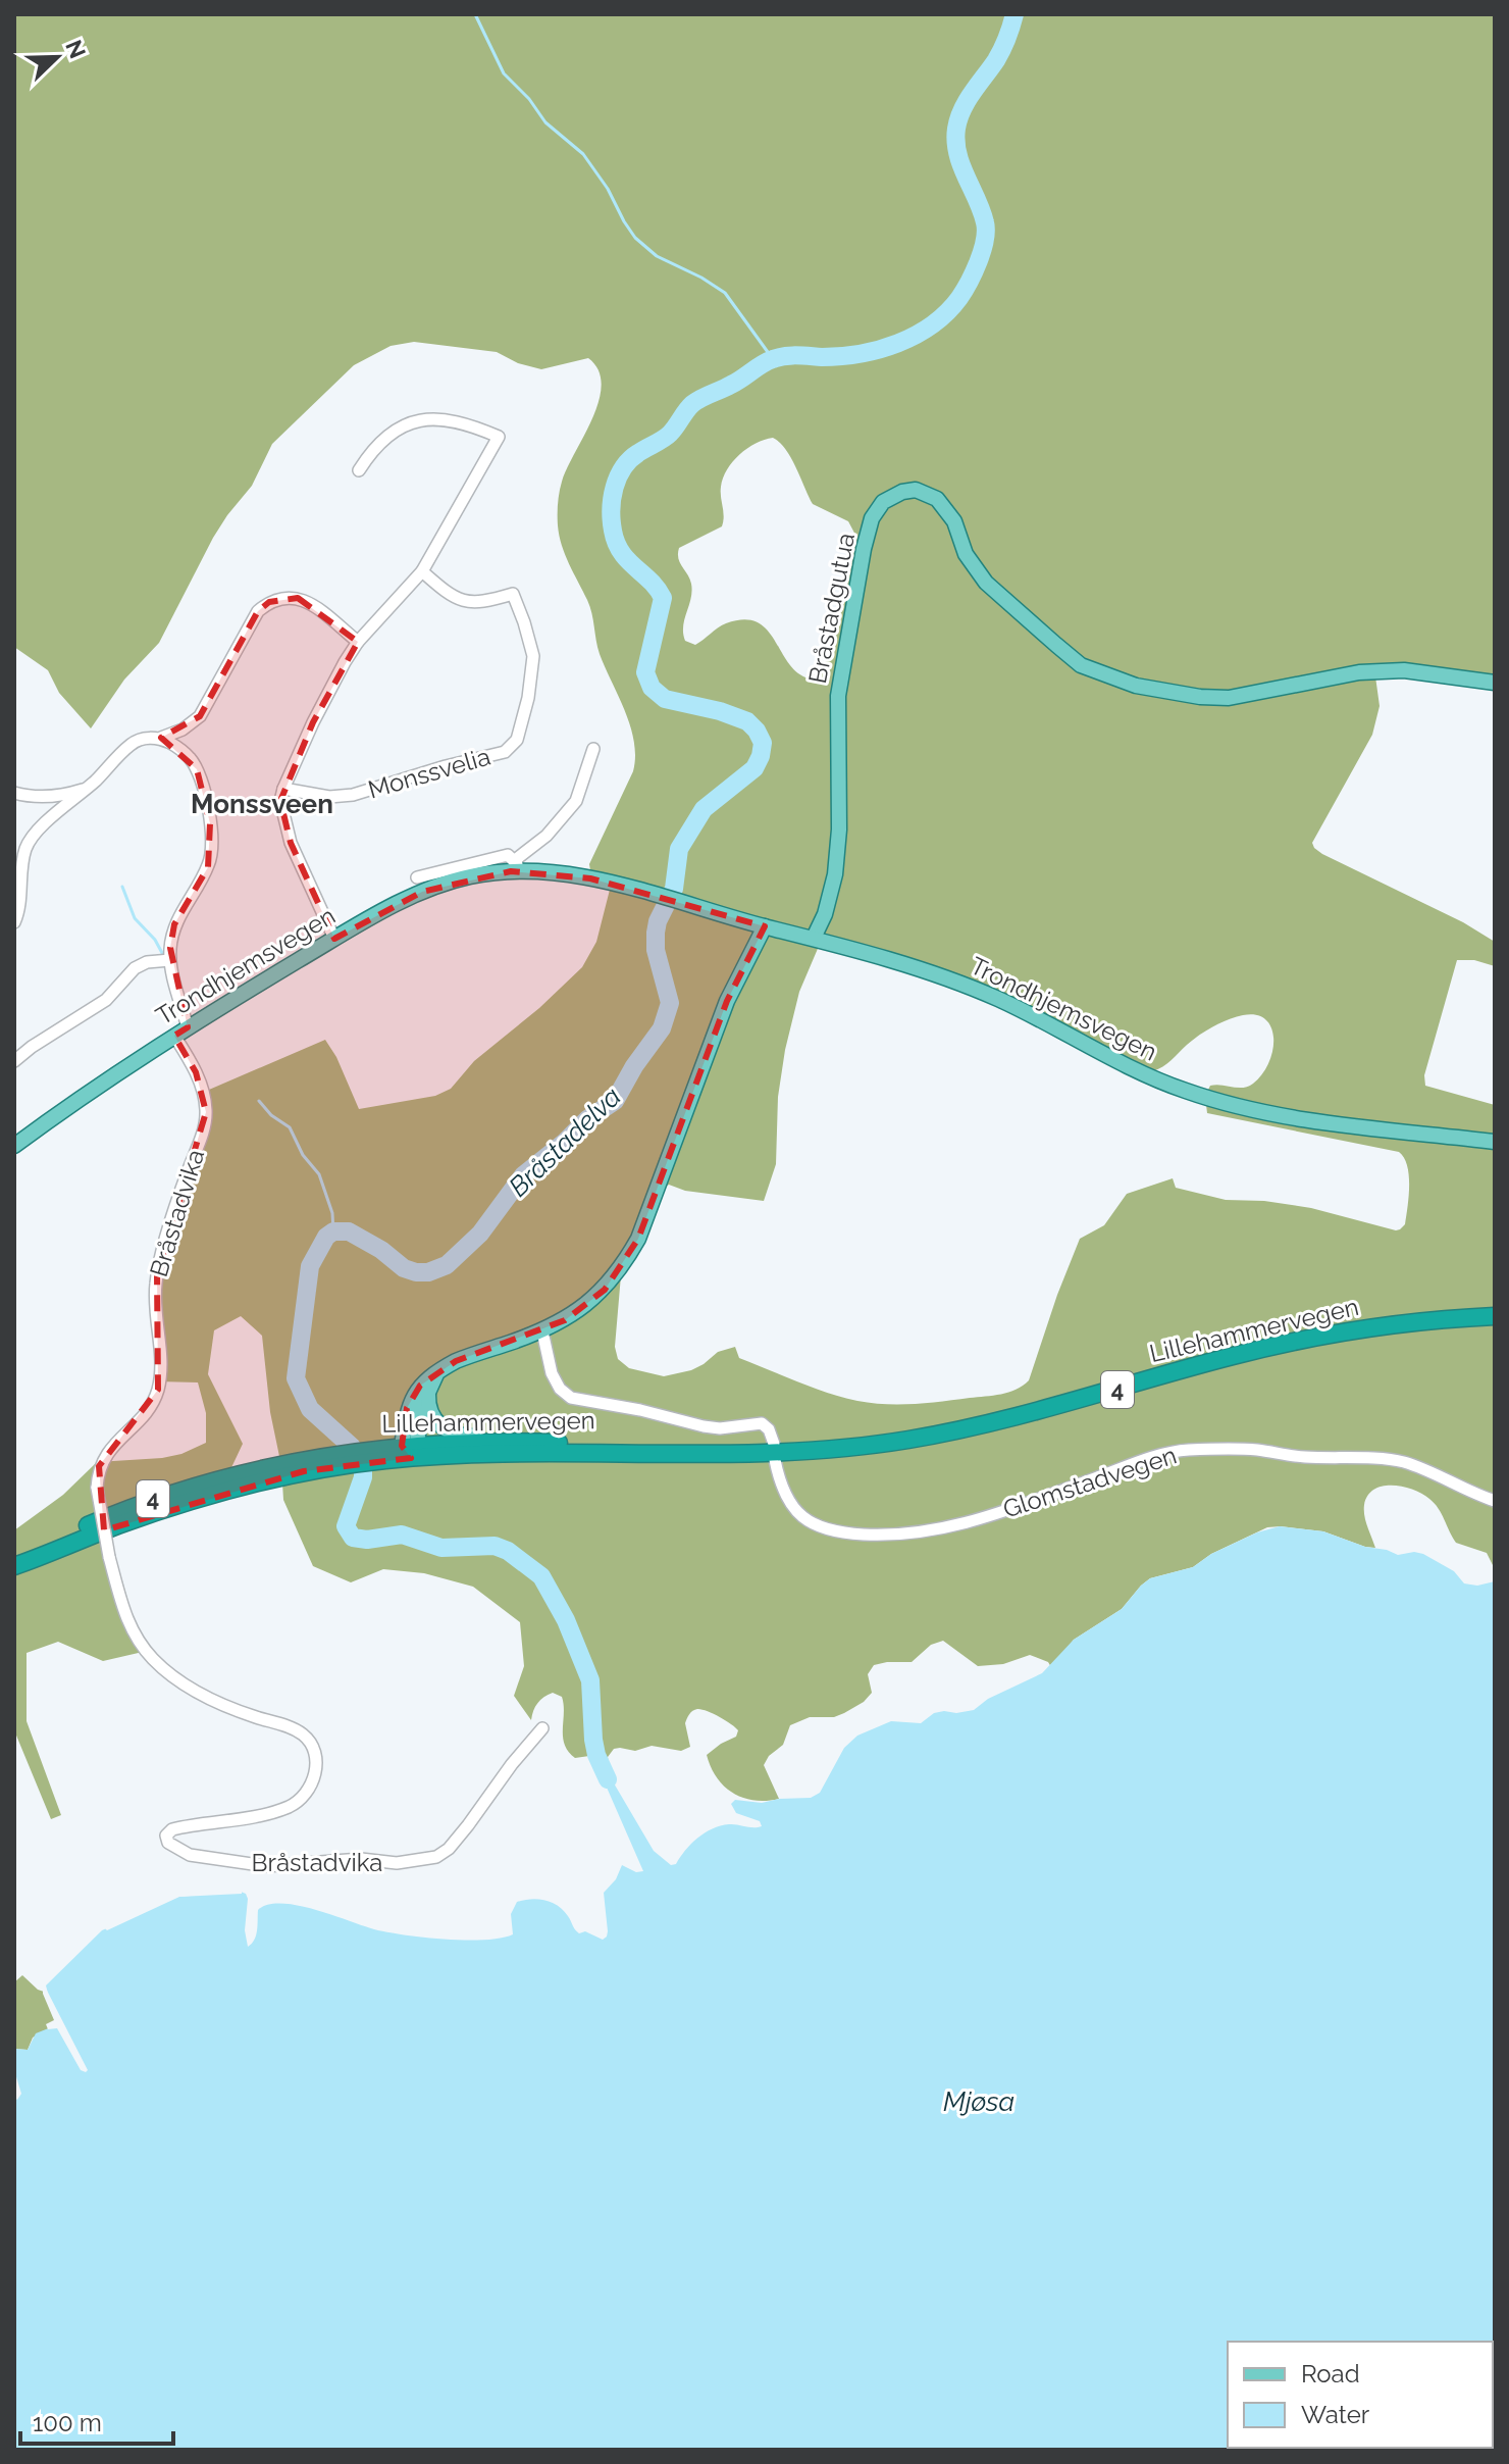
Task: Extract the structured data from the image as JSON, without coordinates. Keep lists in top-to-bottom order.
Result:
{
  "streets": {
    "highway": ["Lillehammervegen", "4"],
    "main road": ["Bråstadgutua", "Trondhjemsvegen"],
    "street": ["Monssvelia", "Bråstadvika", "Glomstadvegen"]
  },
  "crossings": [
    ["Bråstadgutua", "Trondhjemsvegen"],
    ["Trondhjemsvegen", "Bråstadvika"]
  ],
  "districts": ["Monssveen"],
  "water": ["Bråstadelva", "Mjøsa"],
  "legend": ["Road", "Water"],
  "scale_bar": "100 m",
  "north": "top right"
}
